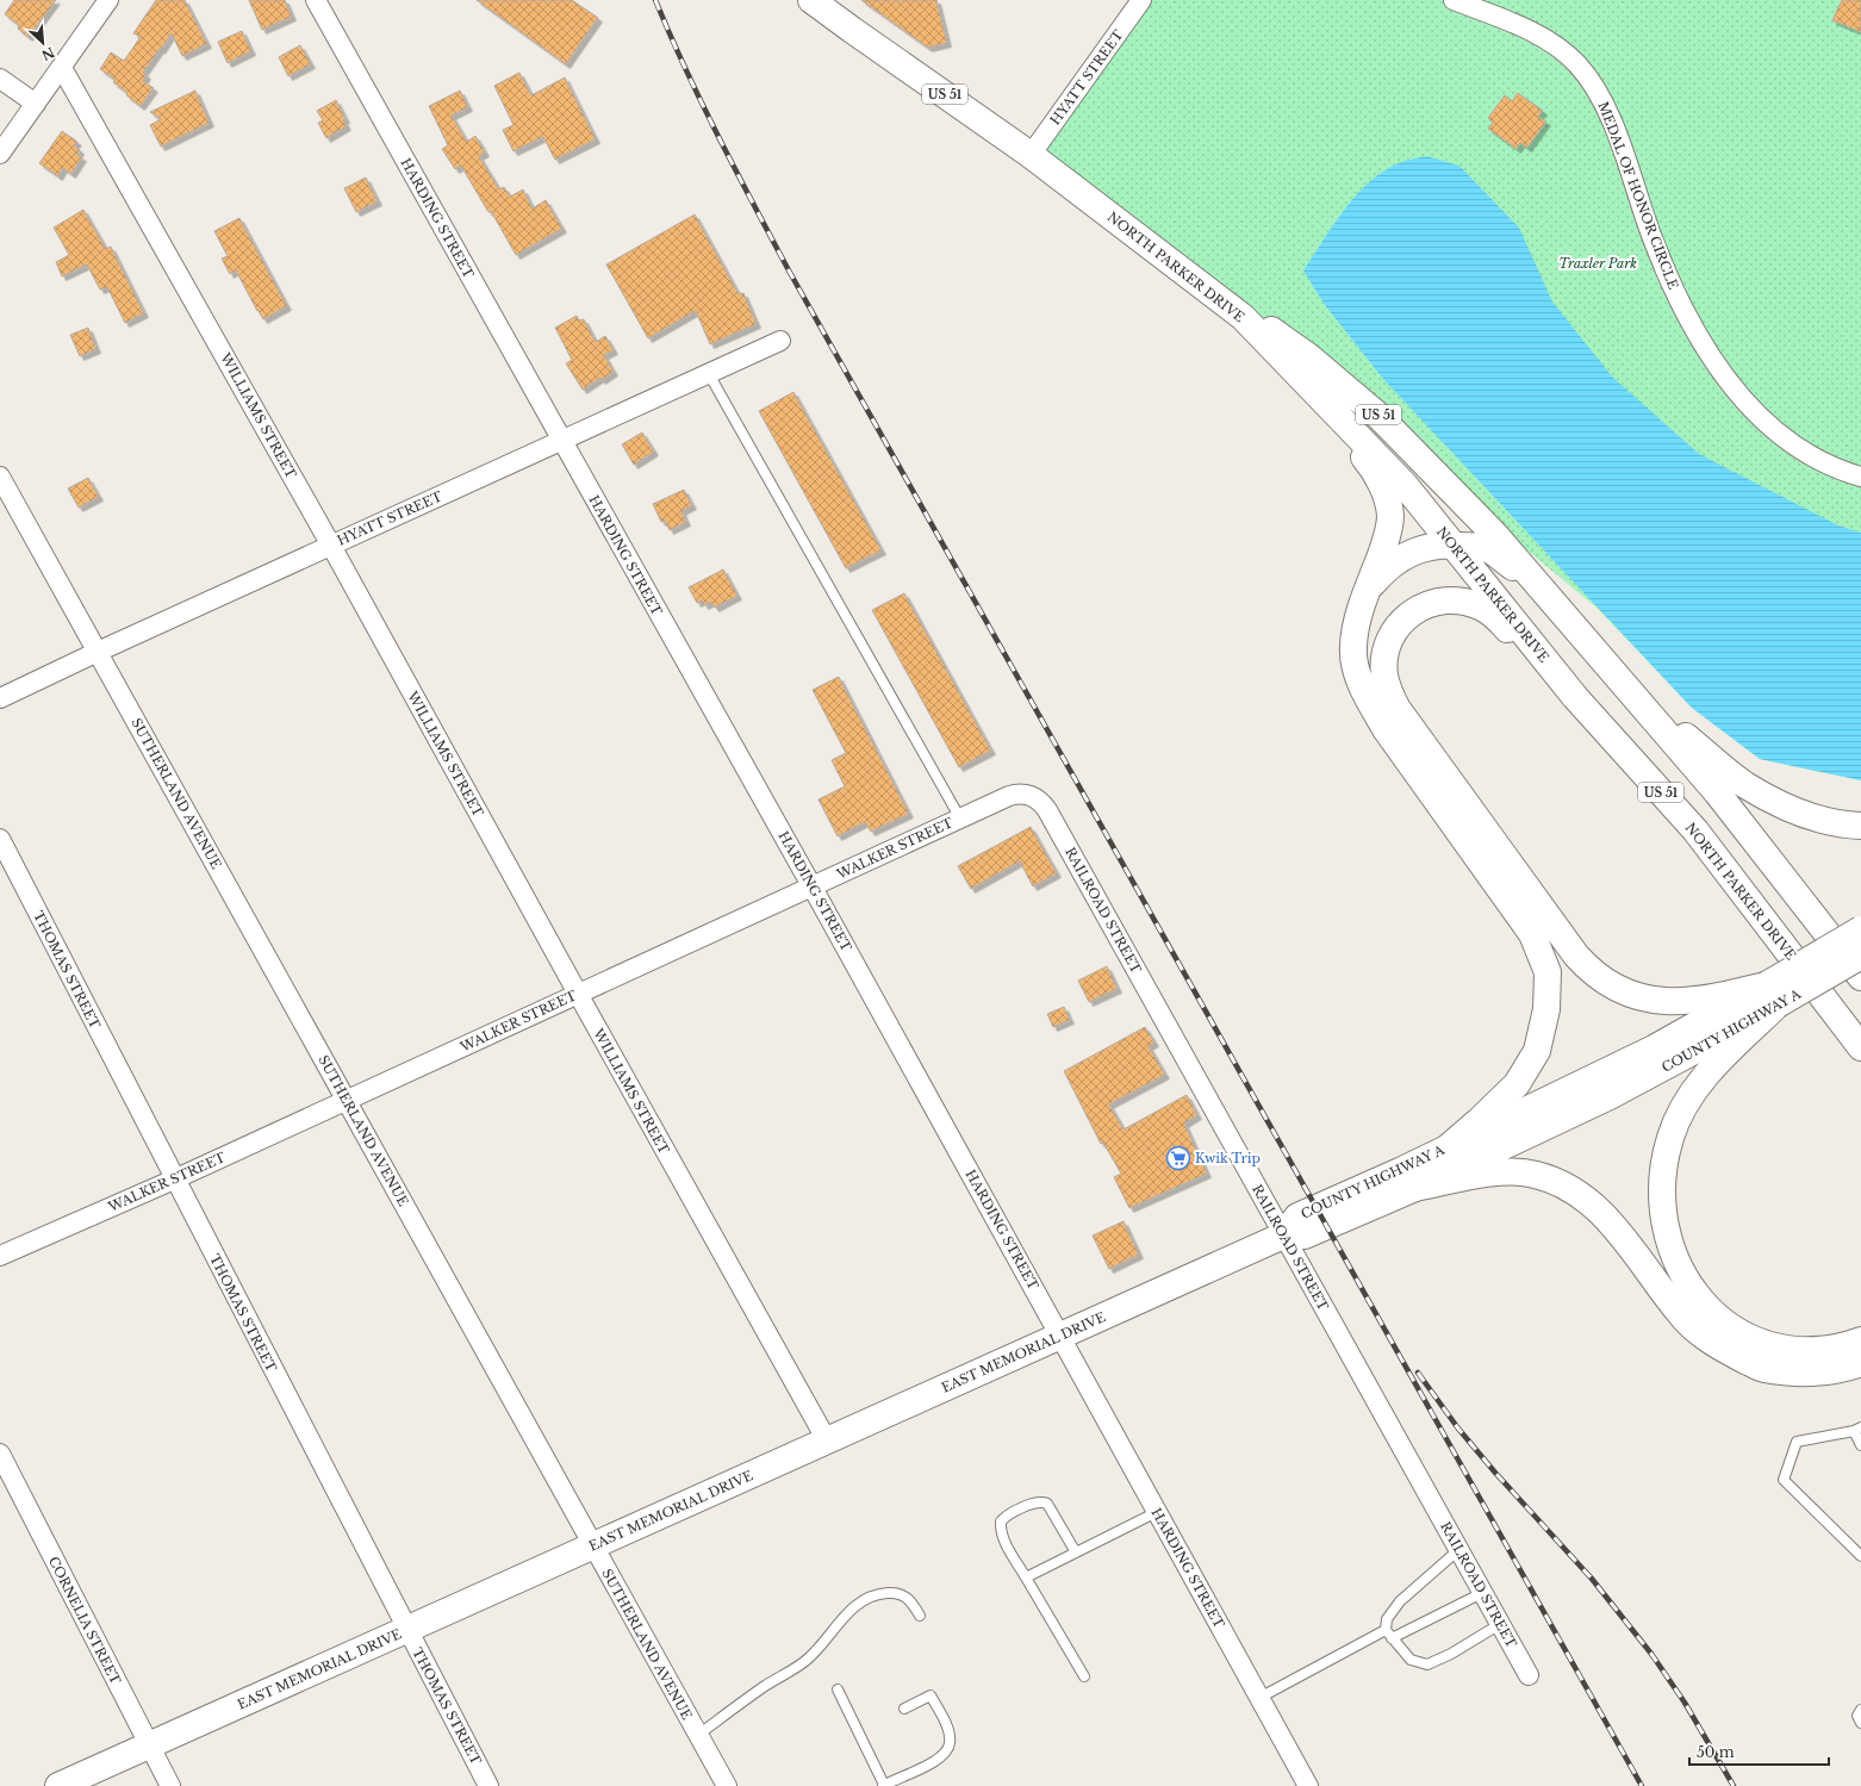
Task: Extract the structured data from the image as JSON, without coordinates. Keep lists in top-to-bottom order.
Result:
{
  "streets": {
    "main road": [
      "US 51",
      "NORTH PARKER DRIVE",
      "COUNTY HIGHWAY A",
      "EAST MEMORIAL DRIVE"
    ],
    "street": [
      "HYATT STREET",
      "MEDAL OF HONOR CIRCLE",
      "HARDING STREET",
      "WILLIAMS STREET",
      "SUTHERLAND AVENUE",
      "WALKER STREET",
      "RAILROAD STREET",
      "THOMAS STREET",
      "CORNELIA STREET"
    ]
  },
  "crossings": [
    ["HYATT STREET", "HARDING STREET"],
    ["HYATT STREET", "NORTH PARKER DRIVE"],
    ["HYATT STREET", "WILLIAMS STREET"],
    ["HYATT STREET", "SUTHERLAND AVENUE"],
    ["HARDING STREET", "WALKER STREET"],
    ["HARDING STREET", "EAST MEMORIAL DRIVE"],
    ["WILLIAMS STREET", "WALKER STREET"],
    ["WILLIAMS STREET", "EAST MEMORIAL DRIVE"],
    ["SUTHERLAND AVENUE", "WALKER STREET"],
    ["SUTHERLAND AVENUE", "EAST MEMORIAL DRIVE"],
    ["WALKER STREET", "RAILROAD STREET"],
    ["WALKER STREET", "THOMAS STREET"],
    ["RAILROAD STREET", "COUNTY HIGHWAY A"],
    ["RAILROAD STREET", "EAST MEMORIAL DRIVE"],
    ["THOMAS STREET", "EAST MEMORIAL DRIVE"],
    ["COUNTY HIGHWAY A", "EAST MEMORIAL DRIVE"],
    ["EAST MEMORIAL DRIVE", "CORNELIA STREET"]
  ],
  "parks": ["Traxler Park"],
  "places": {
    "supermarket": ["Kwik Trip"]
  },
  "scale_bar": "50 m",
  "north": "bottom right"
}
